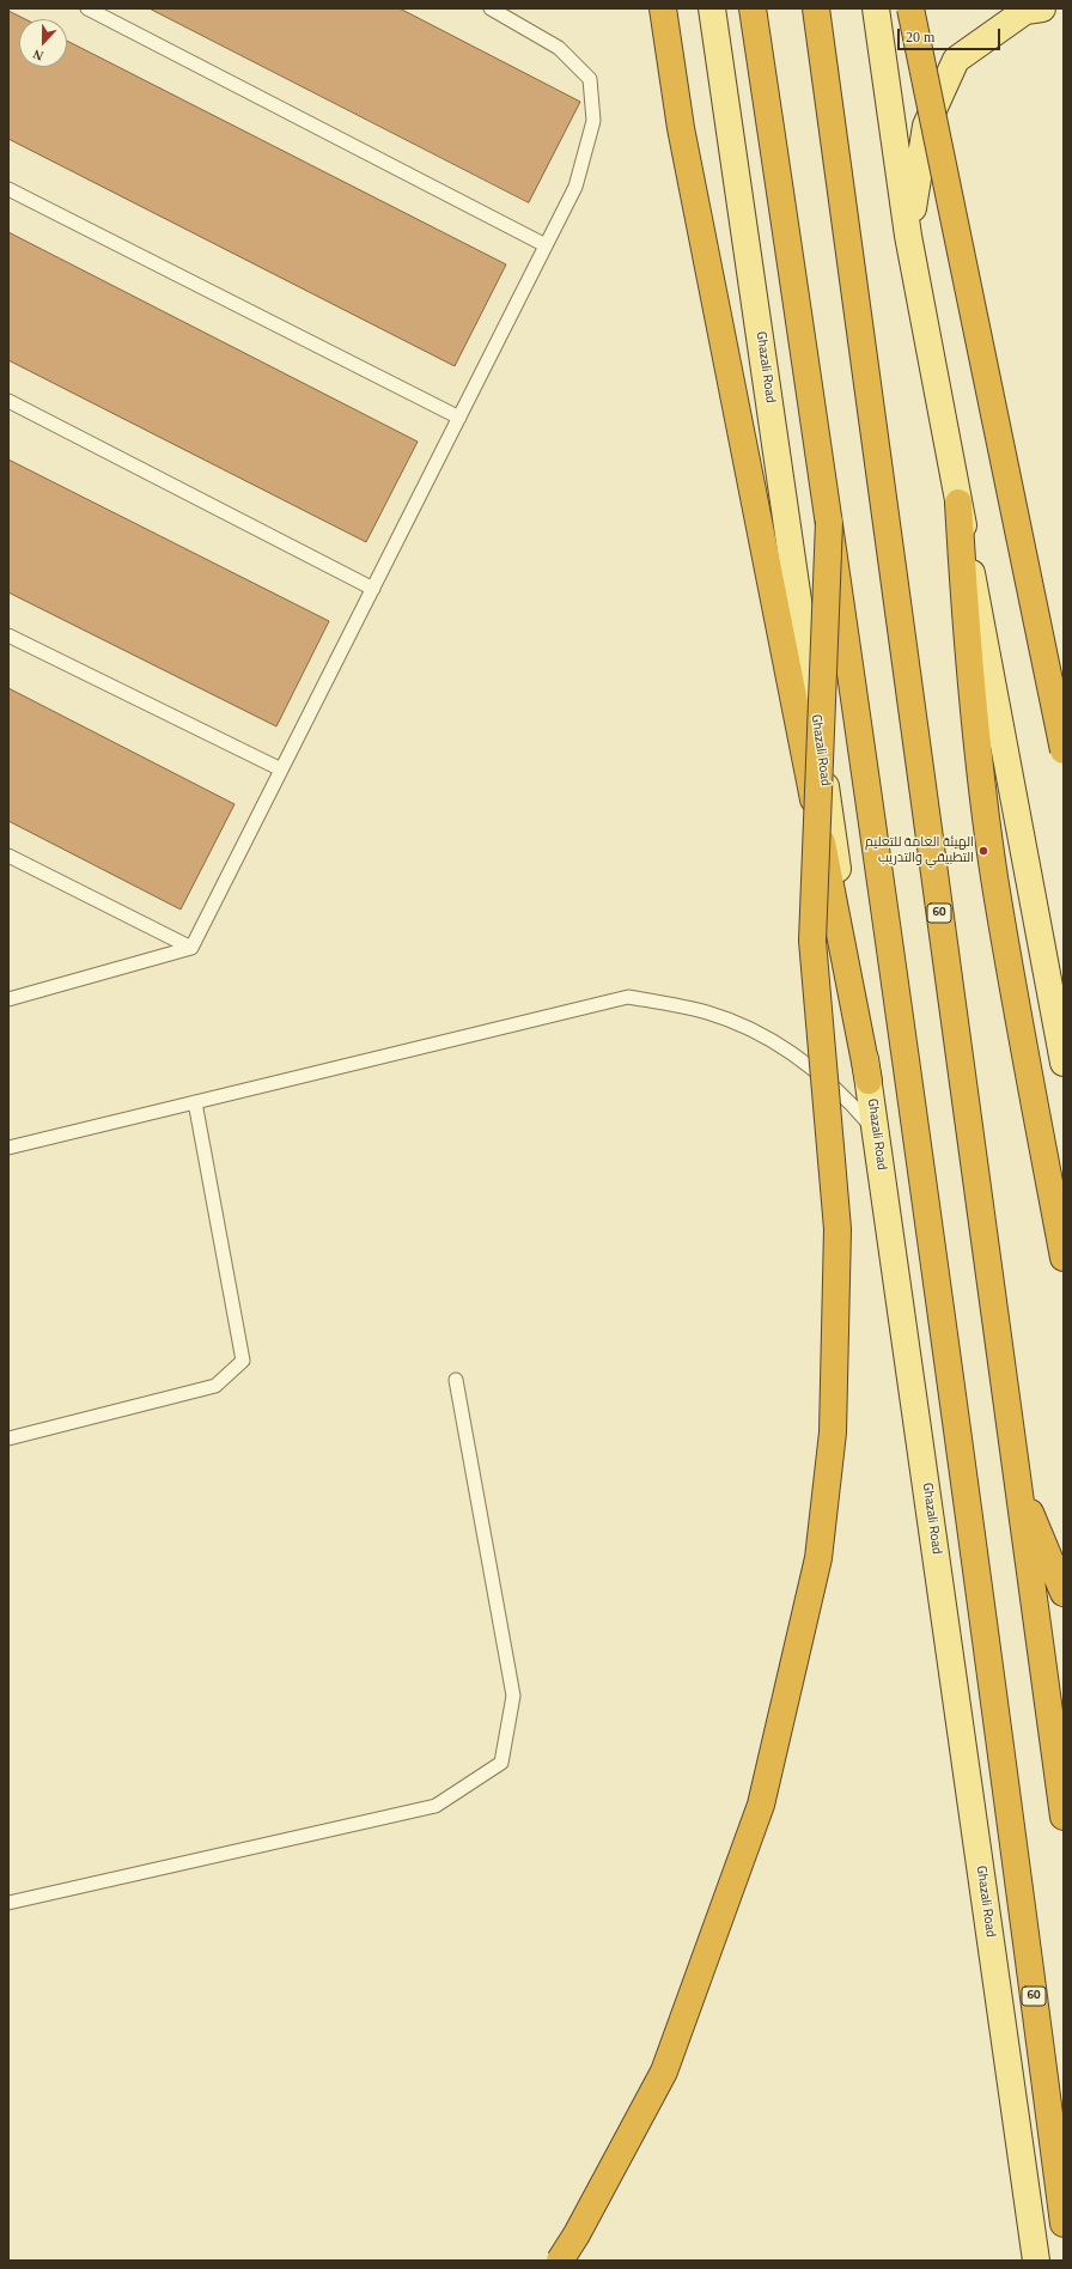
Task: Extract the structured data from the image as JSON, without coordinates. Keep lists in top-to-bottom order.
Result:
{
  "streets": {
    "highway": ["60"],
    "main road": ["Ghazali Road"]
  },
  "places": ["الهيئة العامة للتعليم التطبيقي والتدريب"],
  "scale_bar": "20 m",
  "north": "bottom"
}
